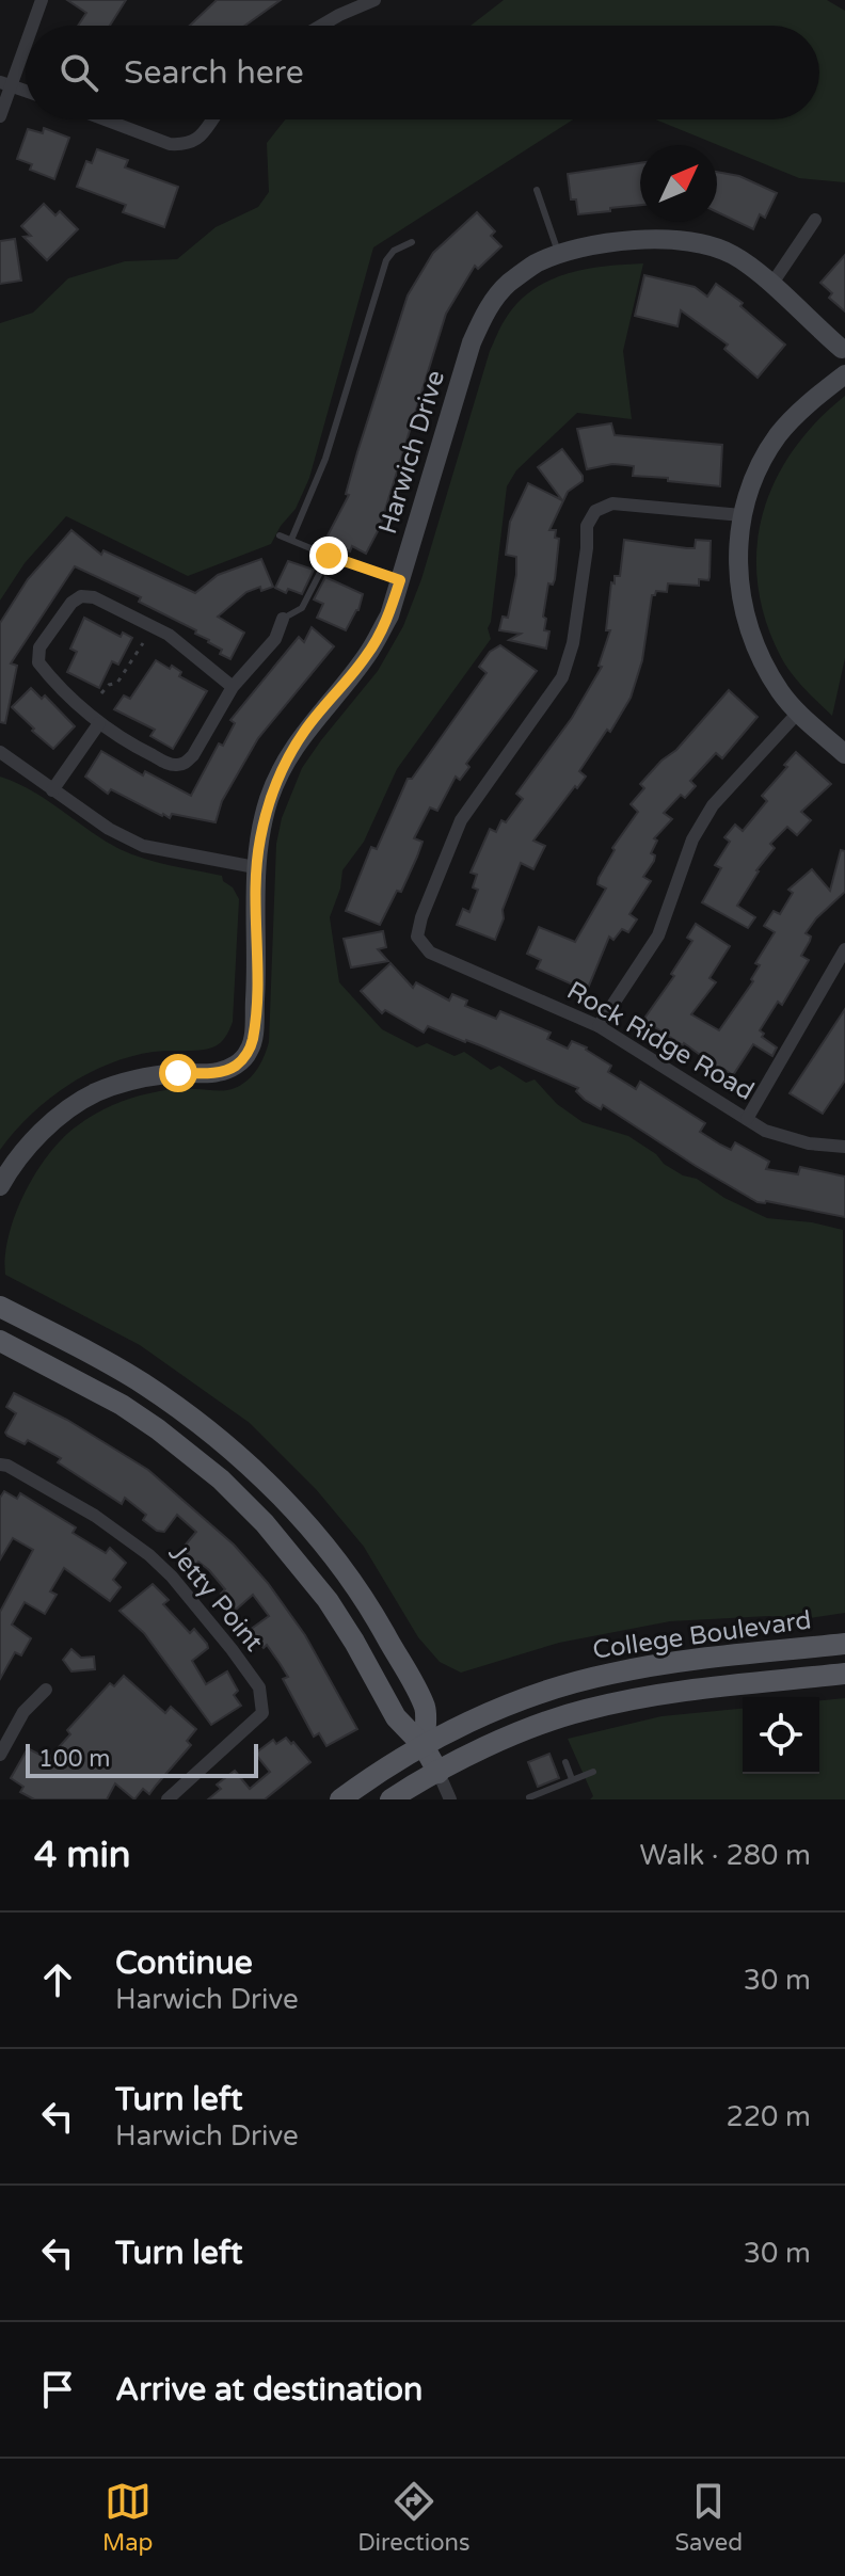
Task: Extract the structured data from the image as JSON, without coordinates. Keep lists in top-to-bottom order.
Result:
{
  "streets": {
    "main road": ["College Boulevard"],
    "street": ["Harwich Drive", "Rock Ridge Road", "Jetty Point"]
  },
  "scale_bar": "100 m",
  "north": "top right",
  "page": {
    "search": "Search here",
    "scale": "100 m",
    "heading": ["4 min", "Walk · 280 m"],
    "list": [
      ["Continue", "Harwich Drive", "30 m"],
      ["Turn left", "Harwich Drive", "220 m"],
      ["Turn left", "30 m"],
      "Arrive at destination"
    ],
    "nav": ["Map", "Directions", "Saved"]
  }
}
